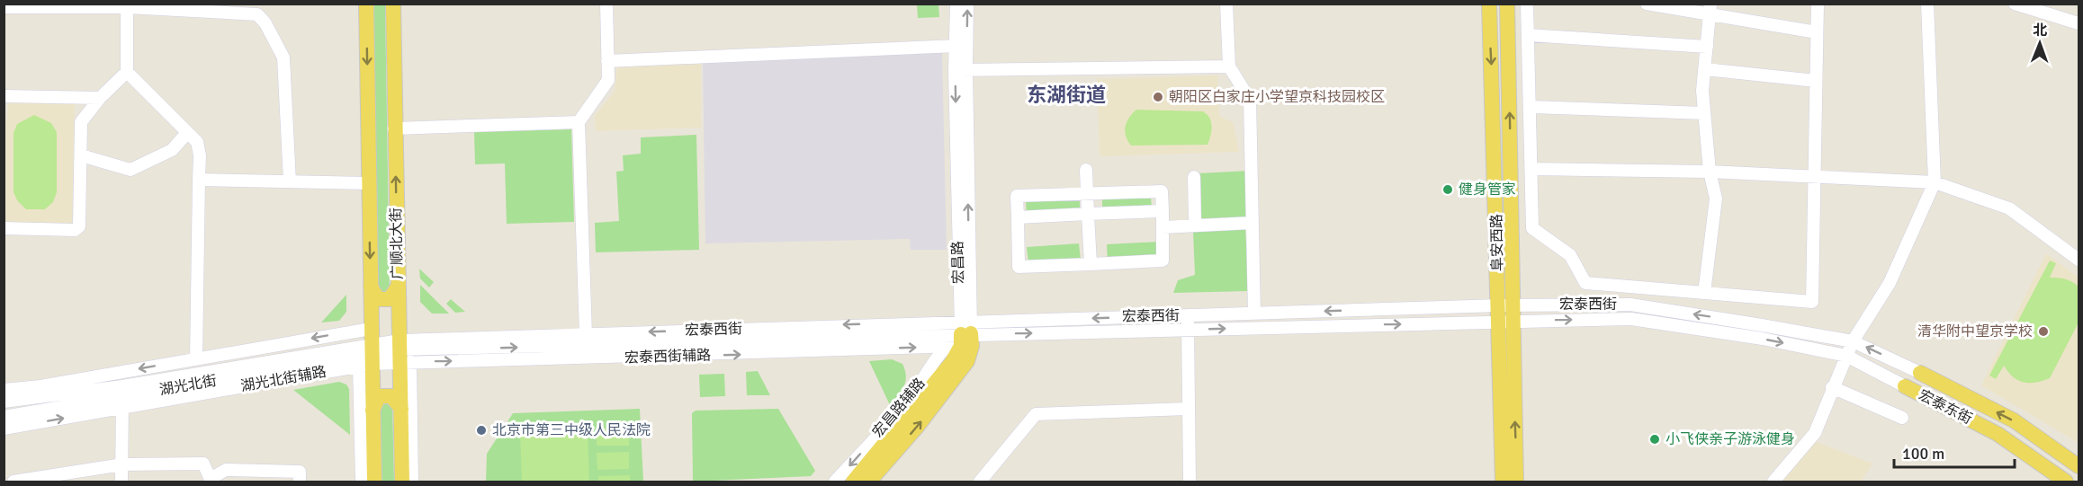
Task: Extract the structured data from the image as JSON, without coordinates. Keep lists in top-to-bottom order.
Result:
{
  "streets": {
    "main road": [
      "阜安西路",
      "广顺北大街",
      "宏昌路",
      "宏泰东街"
    ],
    "street": [
      "宏泰西街",
      "湖光北街辅路",
      "湖光北街",
      "宏昌路辅路"
    ]
  },
  "crossings": [
    ["阜安西路", "宏泰西街"],
    ["广顺北大街", "宏泰西街"],
    ["广顺北大街", "湖光北街辅路"],
    ["广顺北大街", "湖光北街"],
    ["宏昌路", "宏泰西街"],
    ["宏昌路", "宏昌路辅路"],
    ["宏泰西街", "湖光北街辅路"],
    ["宏泰西街", "湖光北街"],
    ["宏泰西街", "宏泰东街"],
    ["宏泰西街", "宏昌路辅路"],
    ["湖光北街辅路", "湖光北街"]
  ],
  "one_way": ["宏昌路辅路"],
  "districts": ["东湖街道"],
  "places": [
    "朝阳区白家庄小学望京科技园校区",
    "健身管家",
    "清华附中望京学校",
    "北京市第三中级人民法院",
    "小飞侠亲子游泳健身"
  ],
  "scale_bar": "100 m",
  "north": "top"
}
